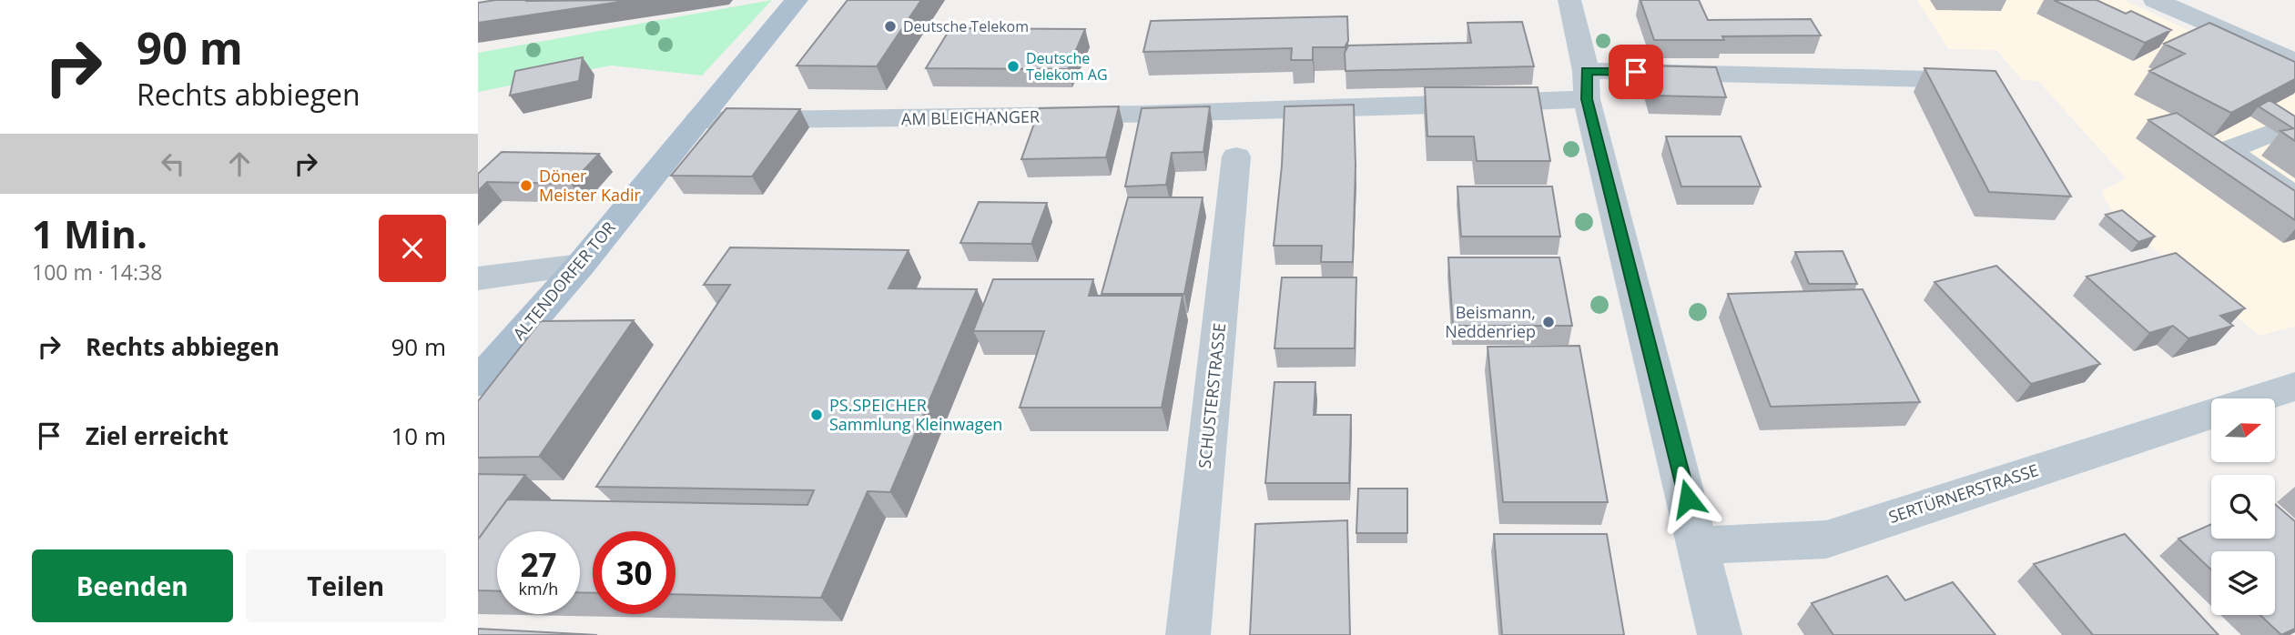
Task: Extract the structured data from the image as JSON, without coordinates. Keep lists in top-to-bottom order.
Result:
{
  "streets": {
    "main road": ["ALTENDORFER TOR"],
    "street": ["AM BLEICHANGER", "SCHUSTERSTRASSE", "SERTÜRNERSTRASSE"]
  },
  "crossings": [
    ["AM BLEICHANGER", "ALTENDORFER TOR"]
  ],
  "places": [
    "Deutsche Telekom",
    "Deutsche Telekom AG",
    "Döner Meister Kadir",
    "Beismann, Neddenriep",
    "PS.SPEICHER Sammlung Kleinwagen"
  ],
  "north": "right",
  "page": {
    "turn": ["90 m", "Rechts abbiegen"],
    "heading": ["1 Min.", "100 m · 14:38"],
    "list": [
      {
        "name": "Rechts abbiegen",
        "value": "90 m"
      },
      {
        "name": "Ziel erreicht",
        "value": "10 m"
      }
    ],
    "speed": "27 km/h",
    "limit": "30",
    "buttons": ["Beenden", "Teilen"]
  }
}
